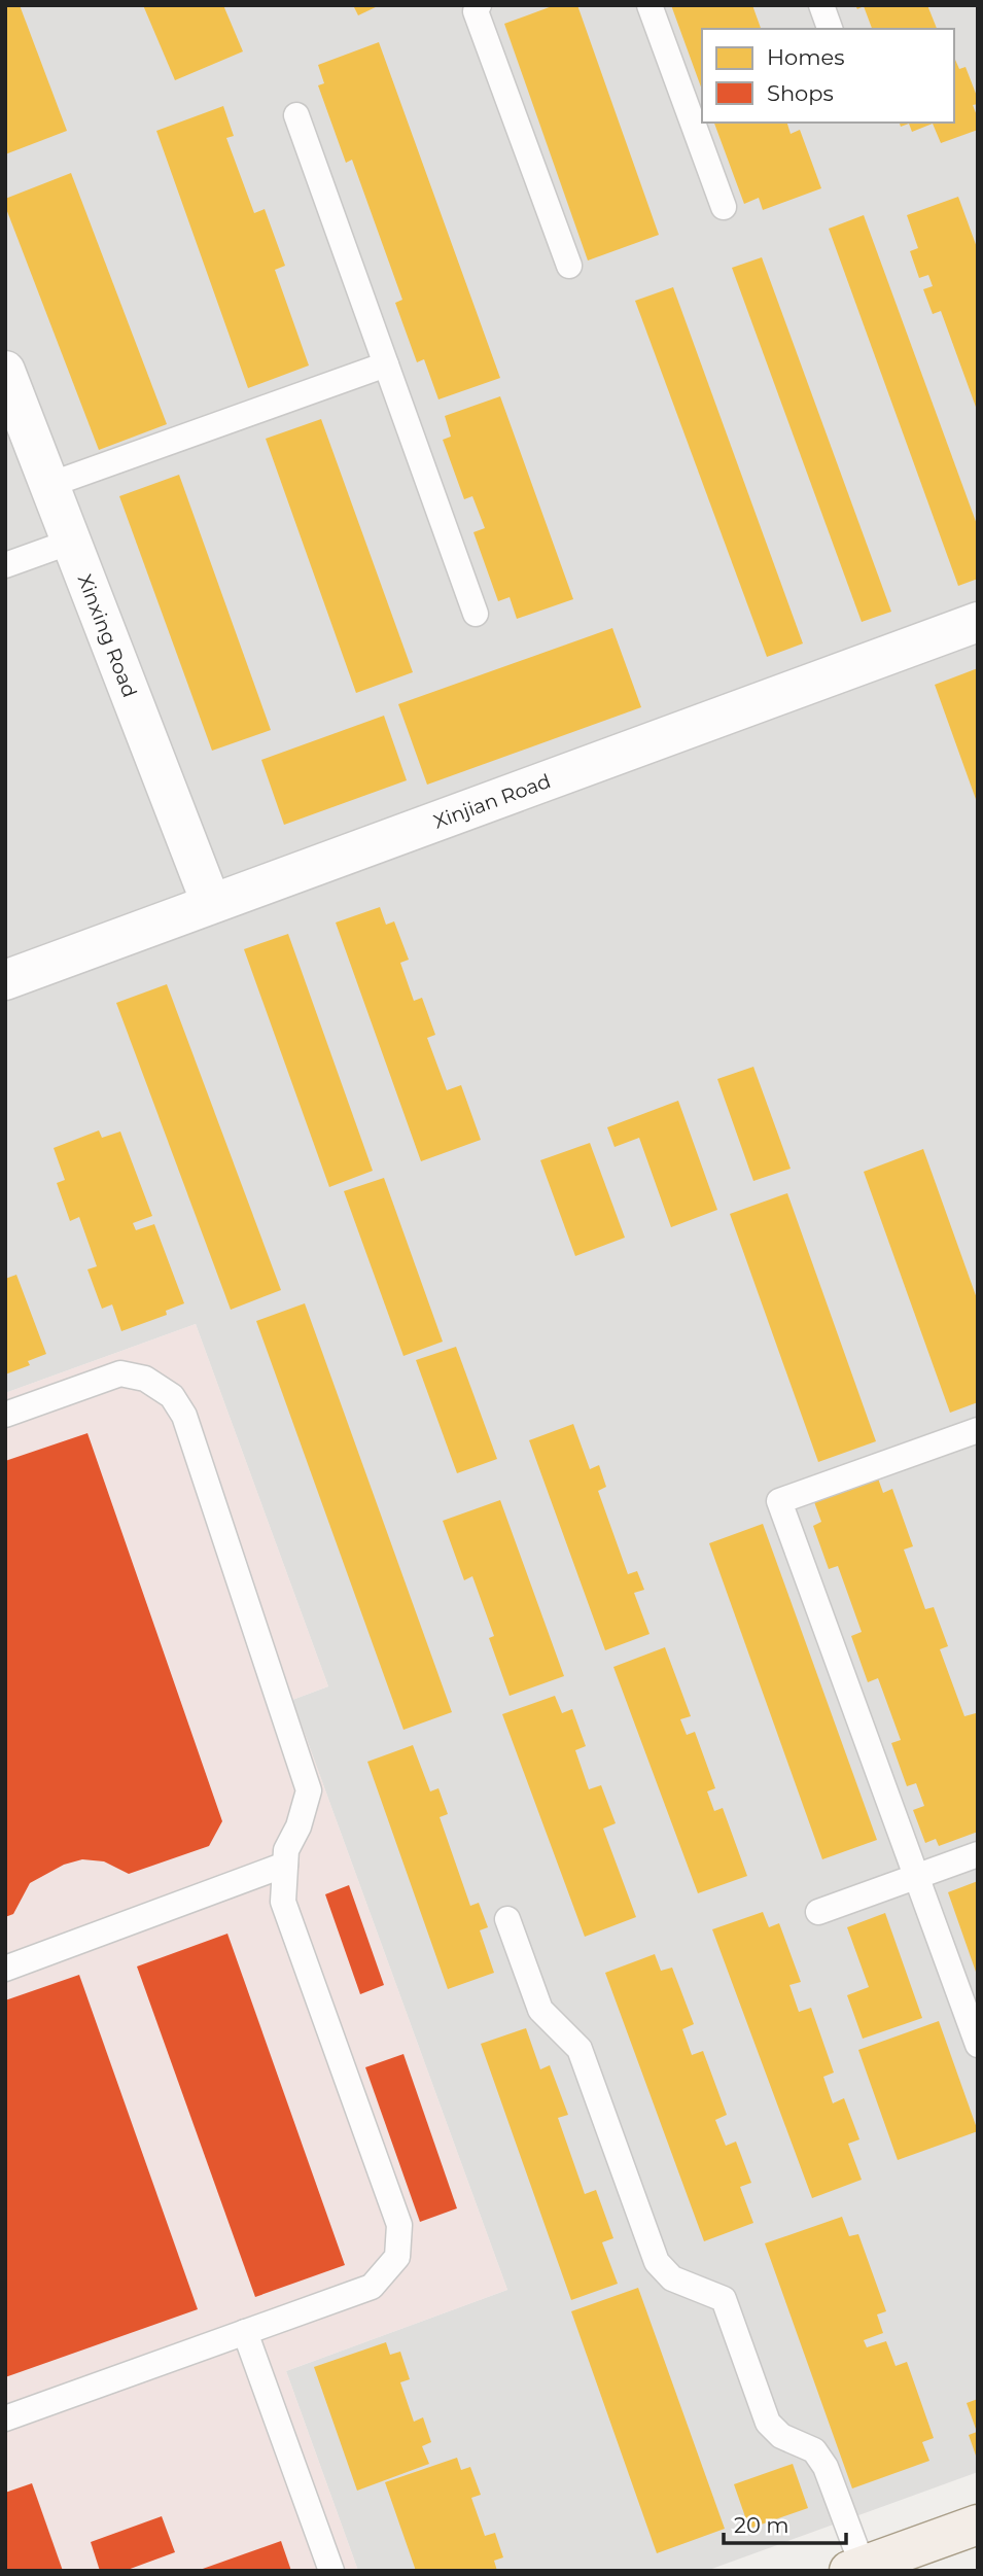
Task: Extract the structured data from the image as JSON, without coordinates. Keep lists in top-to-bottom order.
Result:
{
  "streets": {
    "street": ["Xinxing Road", "Xinjian Road"]
  },
  "crossings": [
    ["Xinxing Road", "Xinjian Road"]
  ],
  "legend": ["Homes", "Shops"],
  "scale_bar": "20 m"
}
